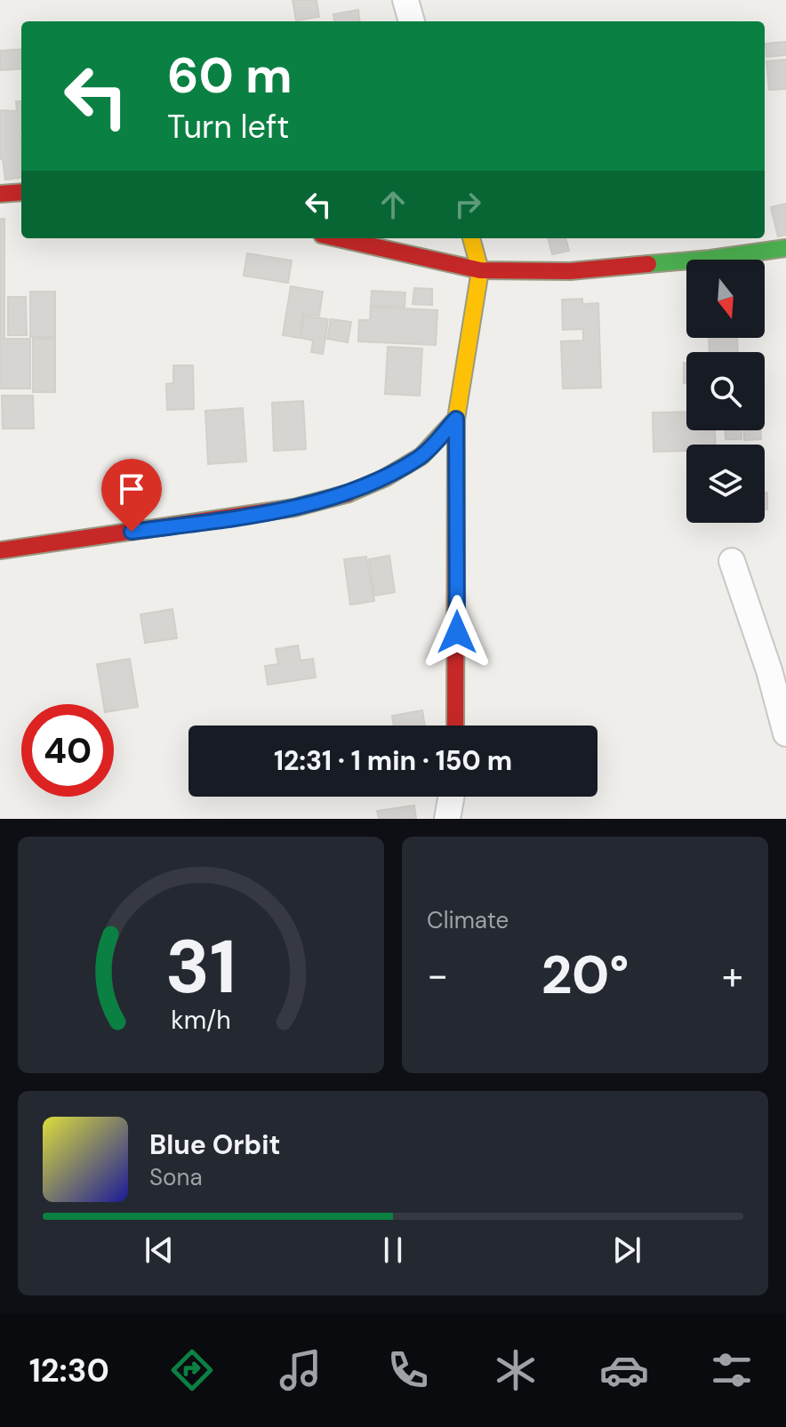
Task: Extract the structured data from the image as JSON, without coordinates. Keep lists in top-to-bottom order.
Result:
{
  "north": "bottom",
  "page": {
    "turn": ["60 m", "Turn left"],
    "limit": "40",
    "trip": "12:31 · 1 min · 150 m",
    "tile": "Climate",
    "heat": ["−", "20°", "+"],
    "song": ["Blue Orbit", "Sona"],
    "tabs": "12:30",
    "gauge": ["31", "km/h"]
  }
}
